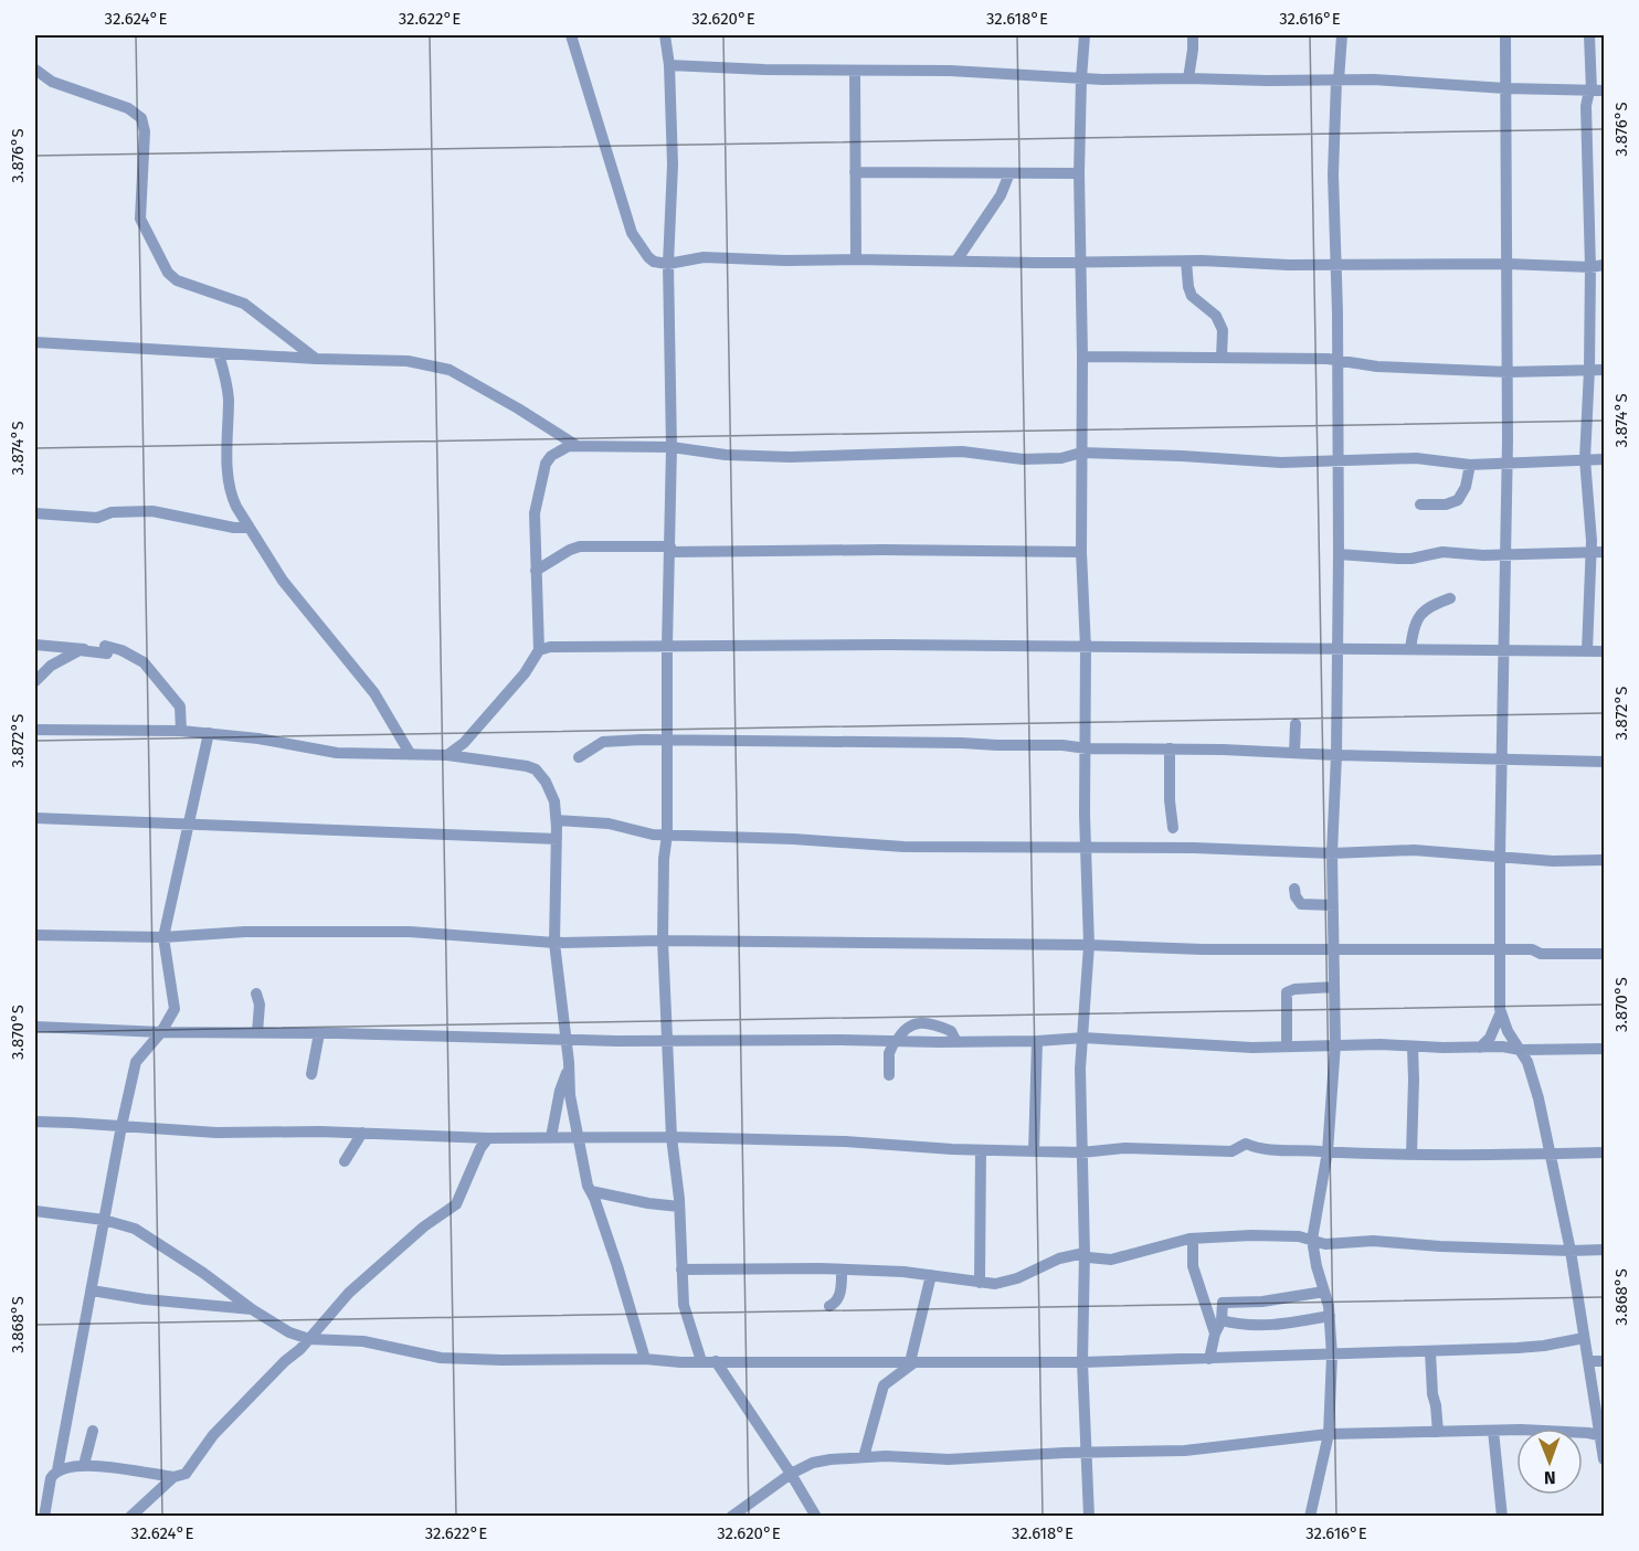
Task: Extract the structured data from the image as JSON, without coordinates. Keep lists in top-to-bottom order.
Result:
{
  "north": "bottom",
  "coordinates": [
    "32.624°E",
    "32.622°E",
    "32.620°E",
    "32.618°E",
    "32.616°E",
    "3.876°S",
    "3.874°S",
    "3.872°S",
    "3.870°S",
    "3.868°S"
  ]
}
